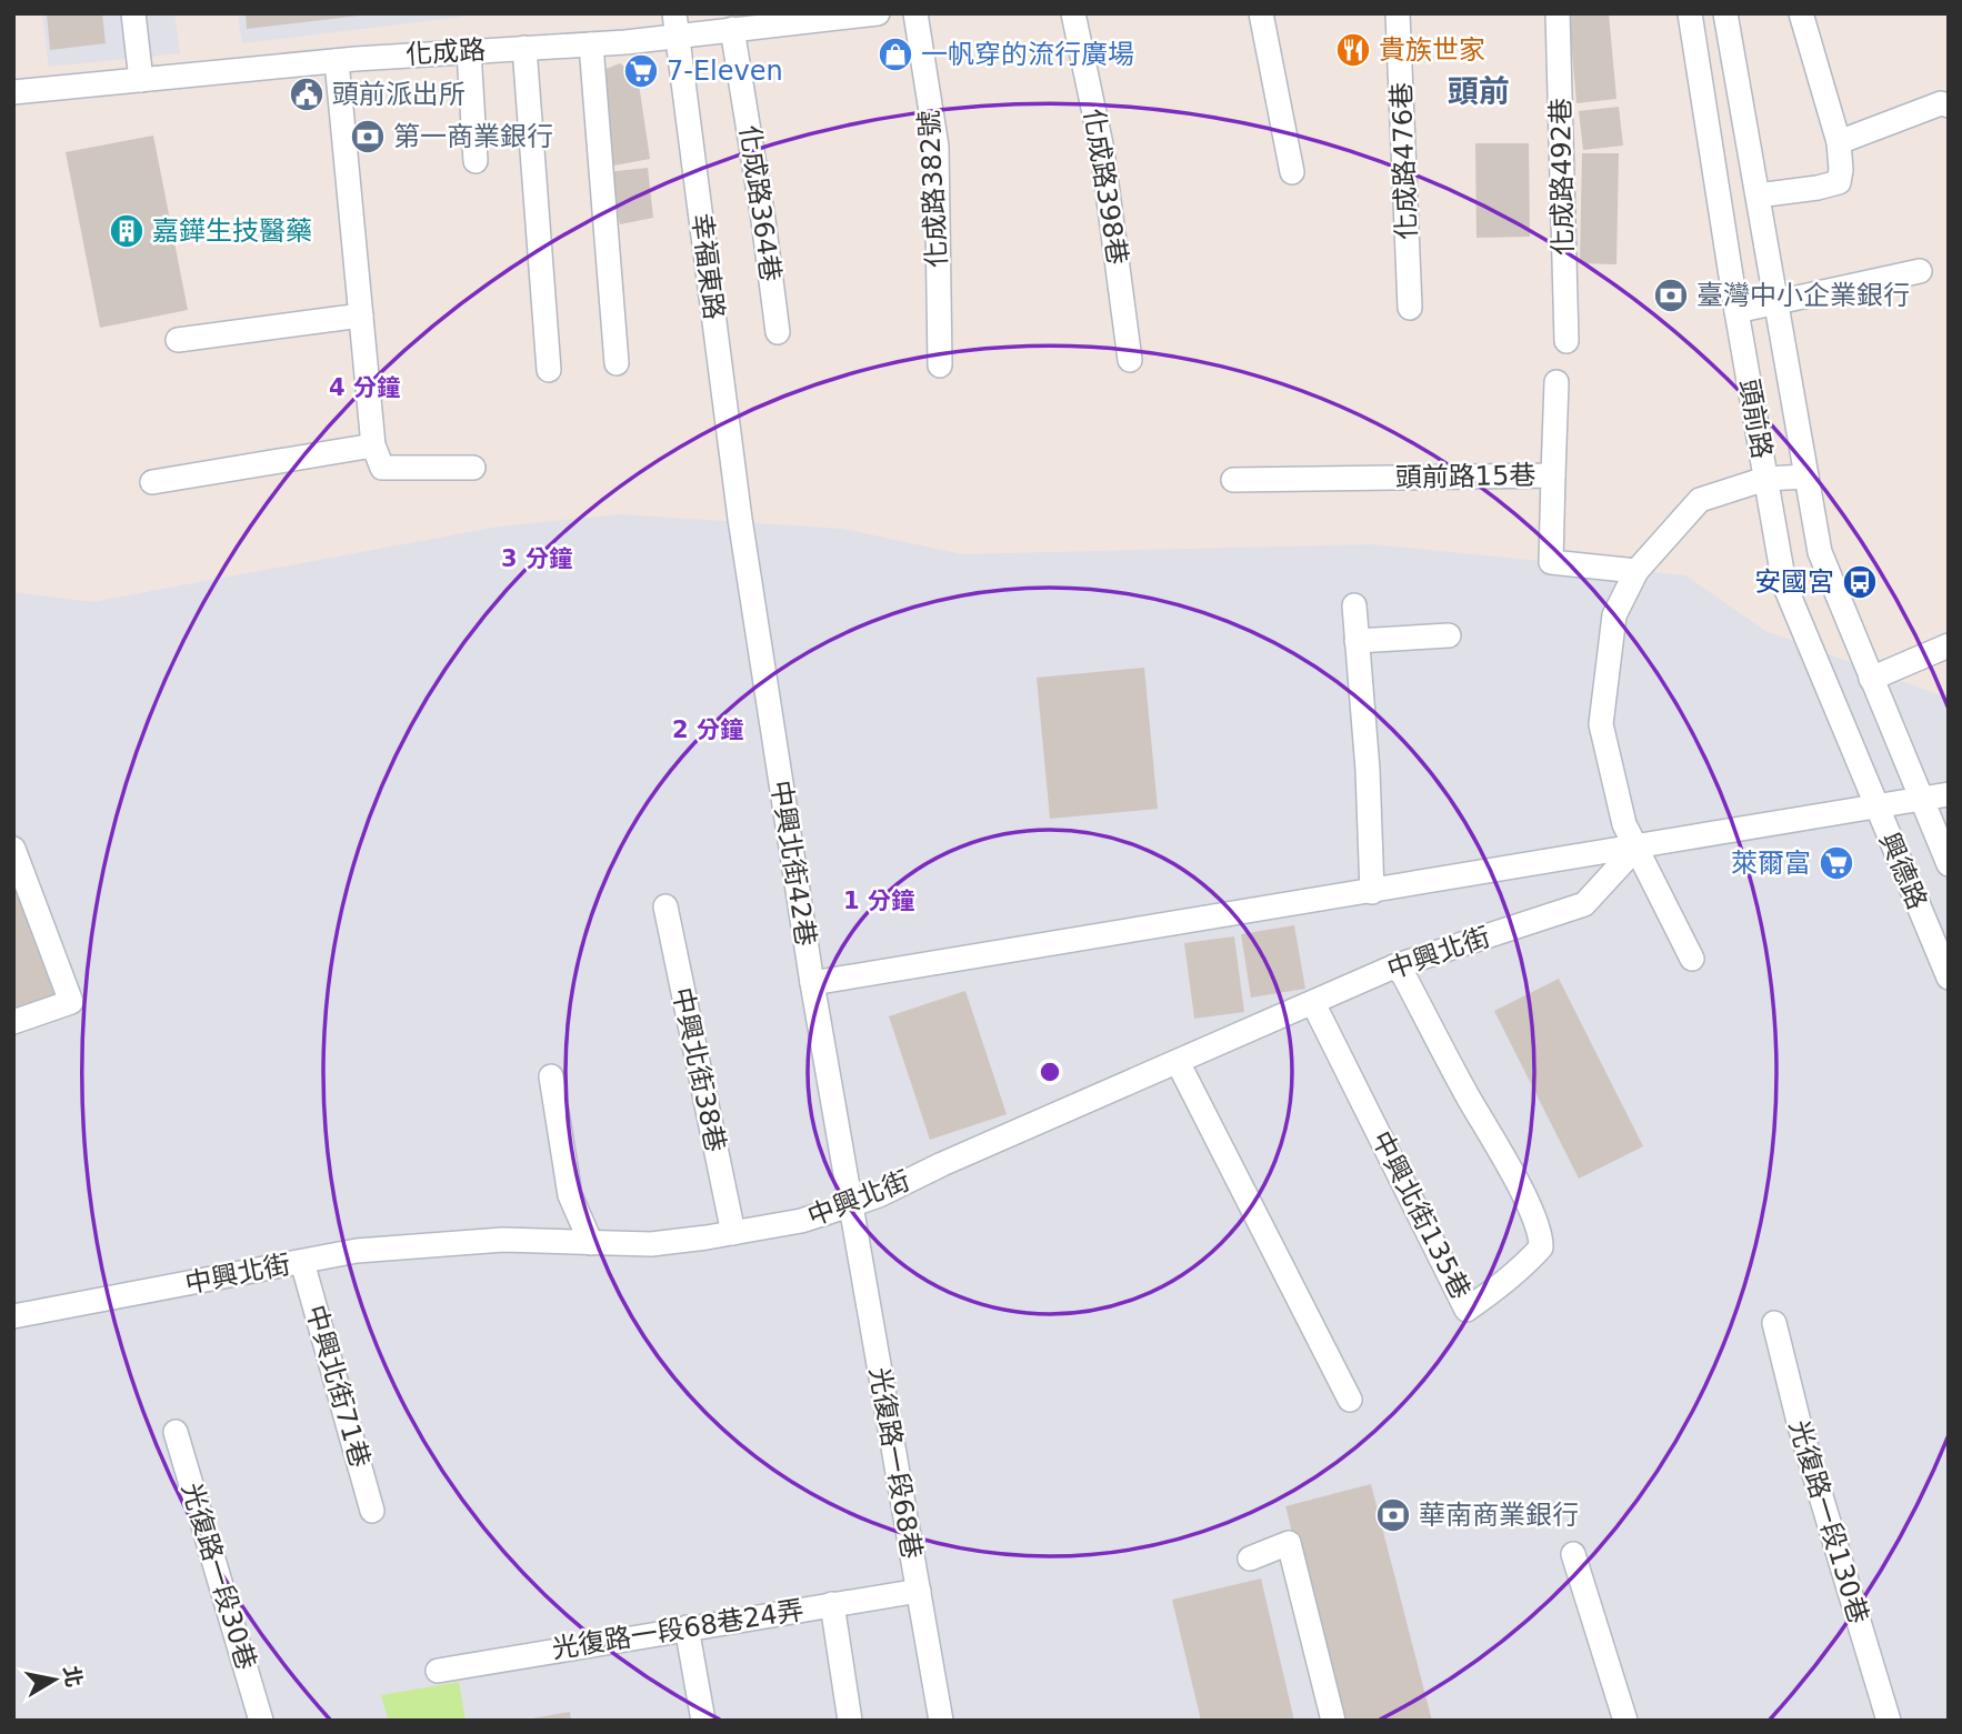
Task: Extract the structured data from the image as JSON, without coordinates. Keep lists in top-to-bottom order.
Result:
{
  "streets": {
    "street": [
      "化成路",
      "化成路476巷",
      "化成路492巷",
      "化成路398巷",
      "化成路382號",
      "化成路364巷",
      "幸福東路",
      "頭前路",
      "頭前路15巷",
      "中興北街42巷",
      "興德路",
      "中興北街",
      "中興北街38巷",
      "中興北街135巷",
      "中興北街71巷",
      "光復路一段68巷",
      "光復路一段130巷",
      "光復路一段30巷",
      "光復路一段68巷24弄"
    ]
  },
  "crossings": [
    ["化成路", "化成路364巷"],
    ["化成路", "幸福東路"],
    ["幸福東路", "中興北街42巷"],
    ["頭前路", "興德路"],
    ["中興北街42巷", "中興北街"],
    ["中興北街42巷", "光復路一段68巷"],
    ["中興北街", "中興北街38巷"],
    ["中興北街", "中興北街135巷"],
    ["中興北街", "中興北街71巷"],
    ["中興北街", "光復路一段68巷"],
    ["光復路一段68巷", "光復路一段68巷24弄"]
  ],
  "districts": ["頭前"],
  "places": {
    "restaurant": ["貴族世家"],
    "shop": ["一帆穿的流行廣場"],
    "supermarket": ["7-Eleven", "萊爾富"],
    "public building": ["頭前派出所"],
    "bank": ["第一商業銀行", "臺灣中小企業銀行", "華南商業銀行"],
    "building": ["嘉鏵生技醫藥"],
    "bus stop": ["安國宮"]
  },
  "north": "right",
  "rings": [
    "4 分鐘",
    "3 分鐘",
    "2 分鐘",
    "1 分鐘"
  ]
}
